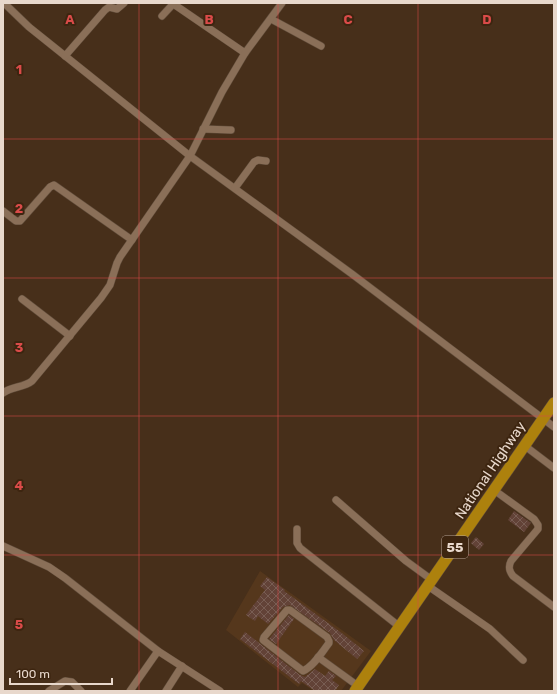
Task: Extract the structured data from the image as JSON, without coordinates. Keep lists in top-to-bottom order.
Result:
{
  "streets": {
    "highway": ["National Highway", "55"]
  },
  "scale_bar": "100 m",
  "grid": {
    "columns": [
      "A",
      "B",
      "C",
      "D"
    ],
    "rows": [
      "1",
      "2",
      "3",
      "4",
      "5"
    ]
  }
}
